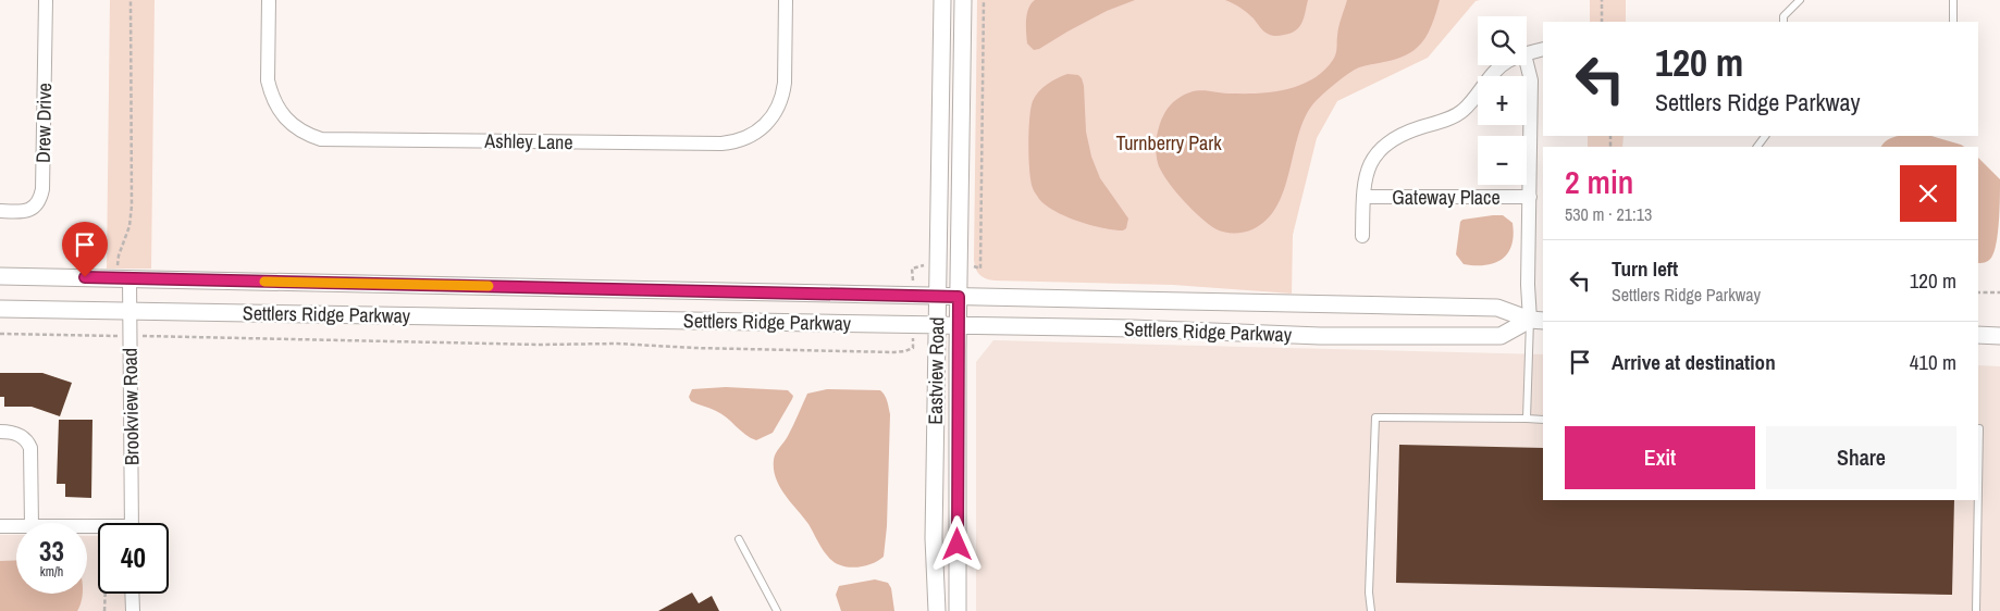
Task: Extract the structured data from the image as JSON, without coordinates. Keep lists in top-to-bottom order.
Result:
{
  "streets": {
    "street": [
      "Drew Drive",
      "Ashley Lane",
      "Gateway Place",
      "Settlers Ridge Parkway",
      "Eastview Road",
      "Brookview Road"
    ]
  },
  "crossings": [
    ["Settlers Ridge Parkway", "Eastview Road"],
    ["Settlers Ridge Parkway", "Brookview Road"]
  ],
  "parks": ["Turnberry Park"],
  "page": {
    "map_buttons": ["+", "−"],
    "turn": ["120 m", "Settlers Ridge Parkway"],
    "heading": ["2 min", "530 m · 21:13"],
    "list": [
      {
        "name": "Turn left",
        "note": "Settlers Ridge Parkway",
        "value": "120 m"
      },
      {
        "name": "Arrive at destination",
        "value": "410 m"
      }
    ],
    "buttons": ["Exit", "Share"],
    "speed": "33 km/h",
    "limit": "40"
  }
}
